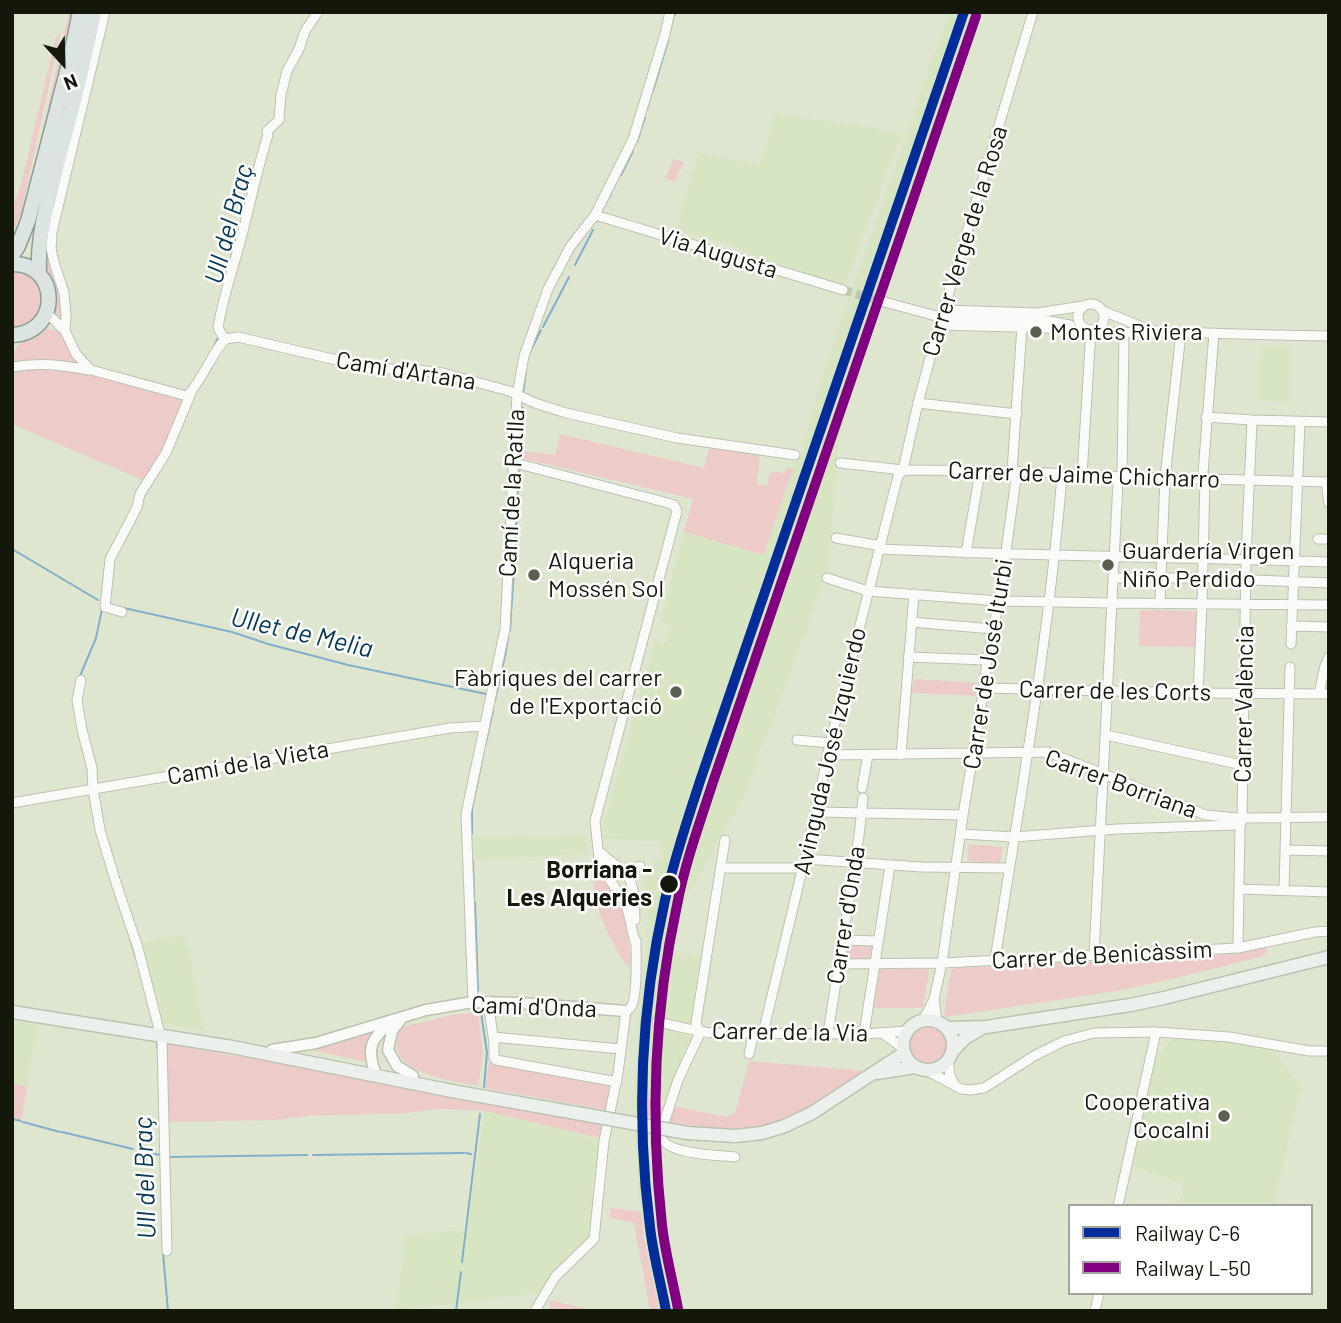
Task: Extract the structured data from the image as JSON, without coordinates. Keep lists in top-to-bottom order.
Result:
{
  "streets": {
    "street": [
      "Carrer Verge de la Rosa",
      "Via Augusta",
      "Camí d'Artana",
      "Carrer de Jaime Chicharro",
      "Camí de la Ratlla",
      "Carrer de José Iturbi",
      "Carrer de les Corts",
      "Carrer València",
      "Avinguda José Izquierdo",
      "Camí de la Vieta",
      "Carrer Borriana",
      "Carrer d'Onda",
      "Carrer de Benicàssim",
      "Camí d'Onda",
      "Carrer de la Via"
    ]
  },
  "crossings": [
    ["Carrer Verge de la Rosa", "Carrer de Jaime Chicharro"],
    ["Carrer Verge de la Rosa", "Avinguda José Izquierdo"],
    ["Via Augusta", "Camí de la Ratlla"],
    ["Camí d'Artana", "Camí de la Ratlla"],
    ["Carrer de Jaime Chicharro", "Carrer de José Iturbi"],
    ["Carrer de Jaime Chicharro", "Carrer València"],
    ["Carrer de Jaime Chicharro", "Avinguda José Izquierdo"],
    ["Camí de la Ratlla", "Camí de la Vieta"],
    ["Camí de la Ratlla", "Camí d'Onda"],
    ["Carrer de José Iturbi", "Carrer de les Corts"],
    ["Carrer de José Iturbi", "Carrer Borriana"],
    ["Carrer de José Iturbi", "Carrer de Benicàssim"],
    ["Carrer de José Iturbi", "Carrer de la Via"],
    ["Carrer de les Corts", "Carrer València"],
    ["Carrer València", "Carrer Borriana"],
    ["Carrer València", "Carrer de Benicàssim"],
    ["Avinguda José Izquierdo", "Carrer Borriana"],
    ["Avinguda José Izquierdo", "Carrer de la Via"],
    ["Carrer Borriana", "Carrer d'Onda"],
    ["Carrer d'Onda", "Carrer de Benicàssim"],
    ["Carrer d'Onda", "Carrer de la Via"]
  ],
  "water": ["Ull del Braç", "Ullet de Melia"],
  "places": [
    "Montes Riviera",
    "Guardería Virgen Niño Perdido",
    "Alqueria Mossén Sol",
    "Fàbriques del carrer de l'Exportació",
    "Borriana - Les Alqueries",
    "Cooperativa Cocalni"
  ],
  "lines": ["rail line C-6", "rail line L-50"],
  "legend": ["Railway C-6", "Railway L-50"],
  "north": "bottom"
}
